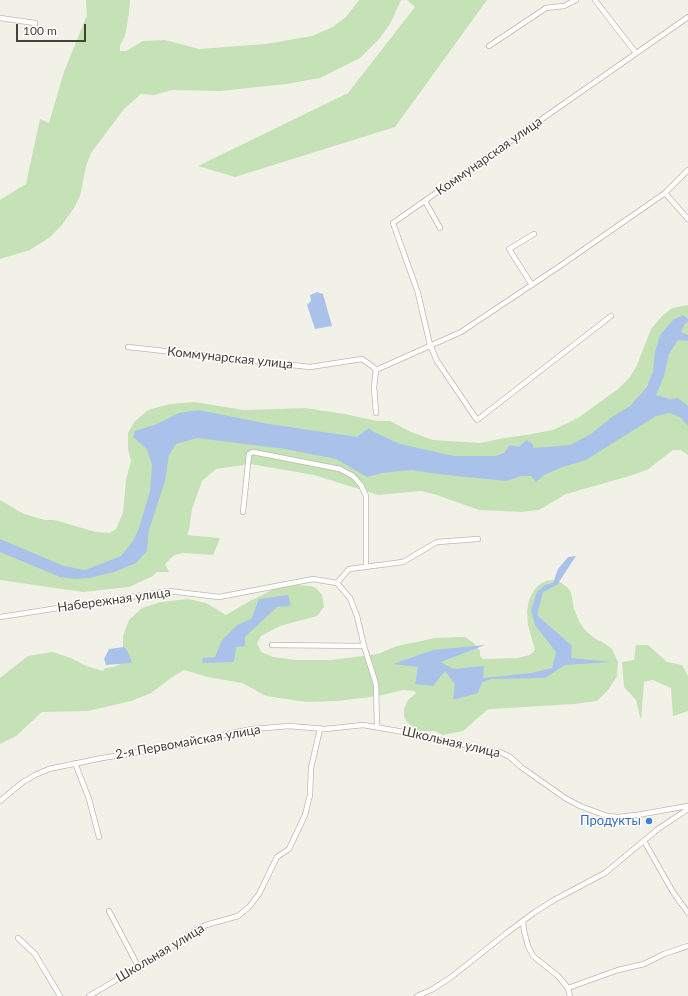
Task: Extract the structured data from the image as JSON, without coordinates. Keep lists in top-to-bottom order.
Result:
{
  "streets": {
    "street": [
      "Коммунарская улица",
      "Набережная улица",
      "2-я Первомайская улица",
      "Школьная улица"
    ]
  },
  "crossings": [
    ["2-я Первомайская улица", "Школьная улица"]
  ],
  "places": ["Продукты"],
  "scale_bar": "100 m"
}
